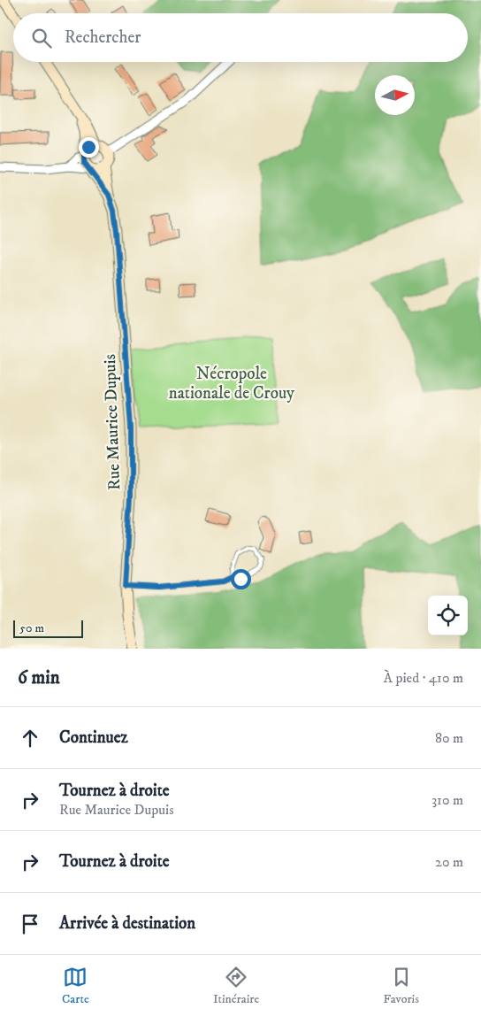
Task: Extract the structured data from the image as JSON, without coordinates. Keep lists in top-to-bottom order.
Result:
{
  "streets": {
    "main road": ["Rue Maurice Dupuis"]
  },
  "parks": ["Nécropole nationale de Crouy"],
  "scale_bar": "50 m",
  "north": "right",
  "page": {
    "search": "Rechercher",
    "scale": "50 m",
    "heading": ["6 min", "À pied · 410 m"],
    "list": [
      ["Continuez", "80 m"],
      ["Tournez à droite", "Rue Maurice Dupuis", "310 m"],
      ["Tournez à droite", "20 m"],
      "Arrivée à destination"
    ],
    "nav": ["Carte", "Itinéraire", "Favoris"]
  }
}
